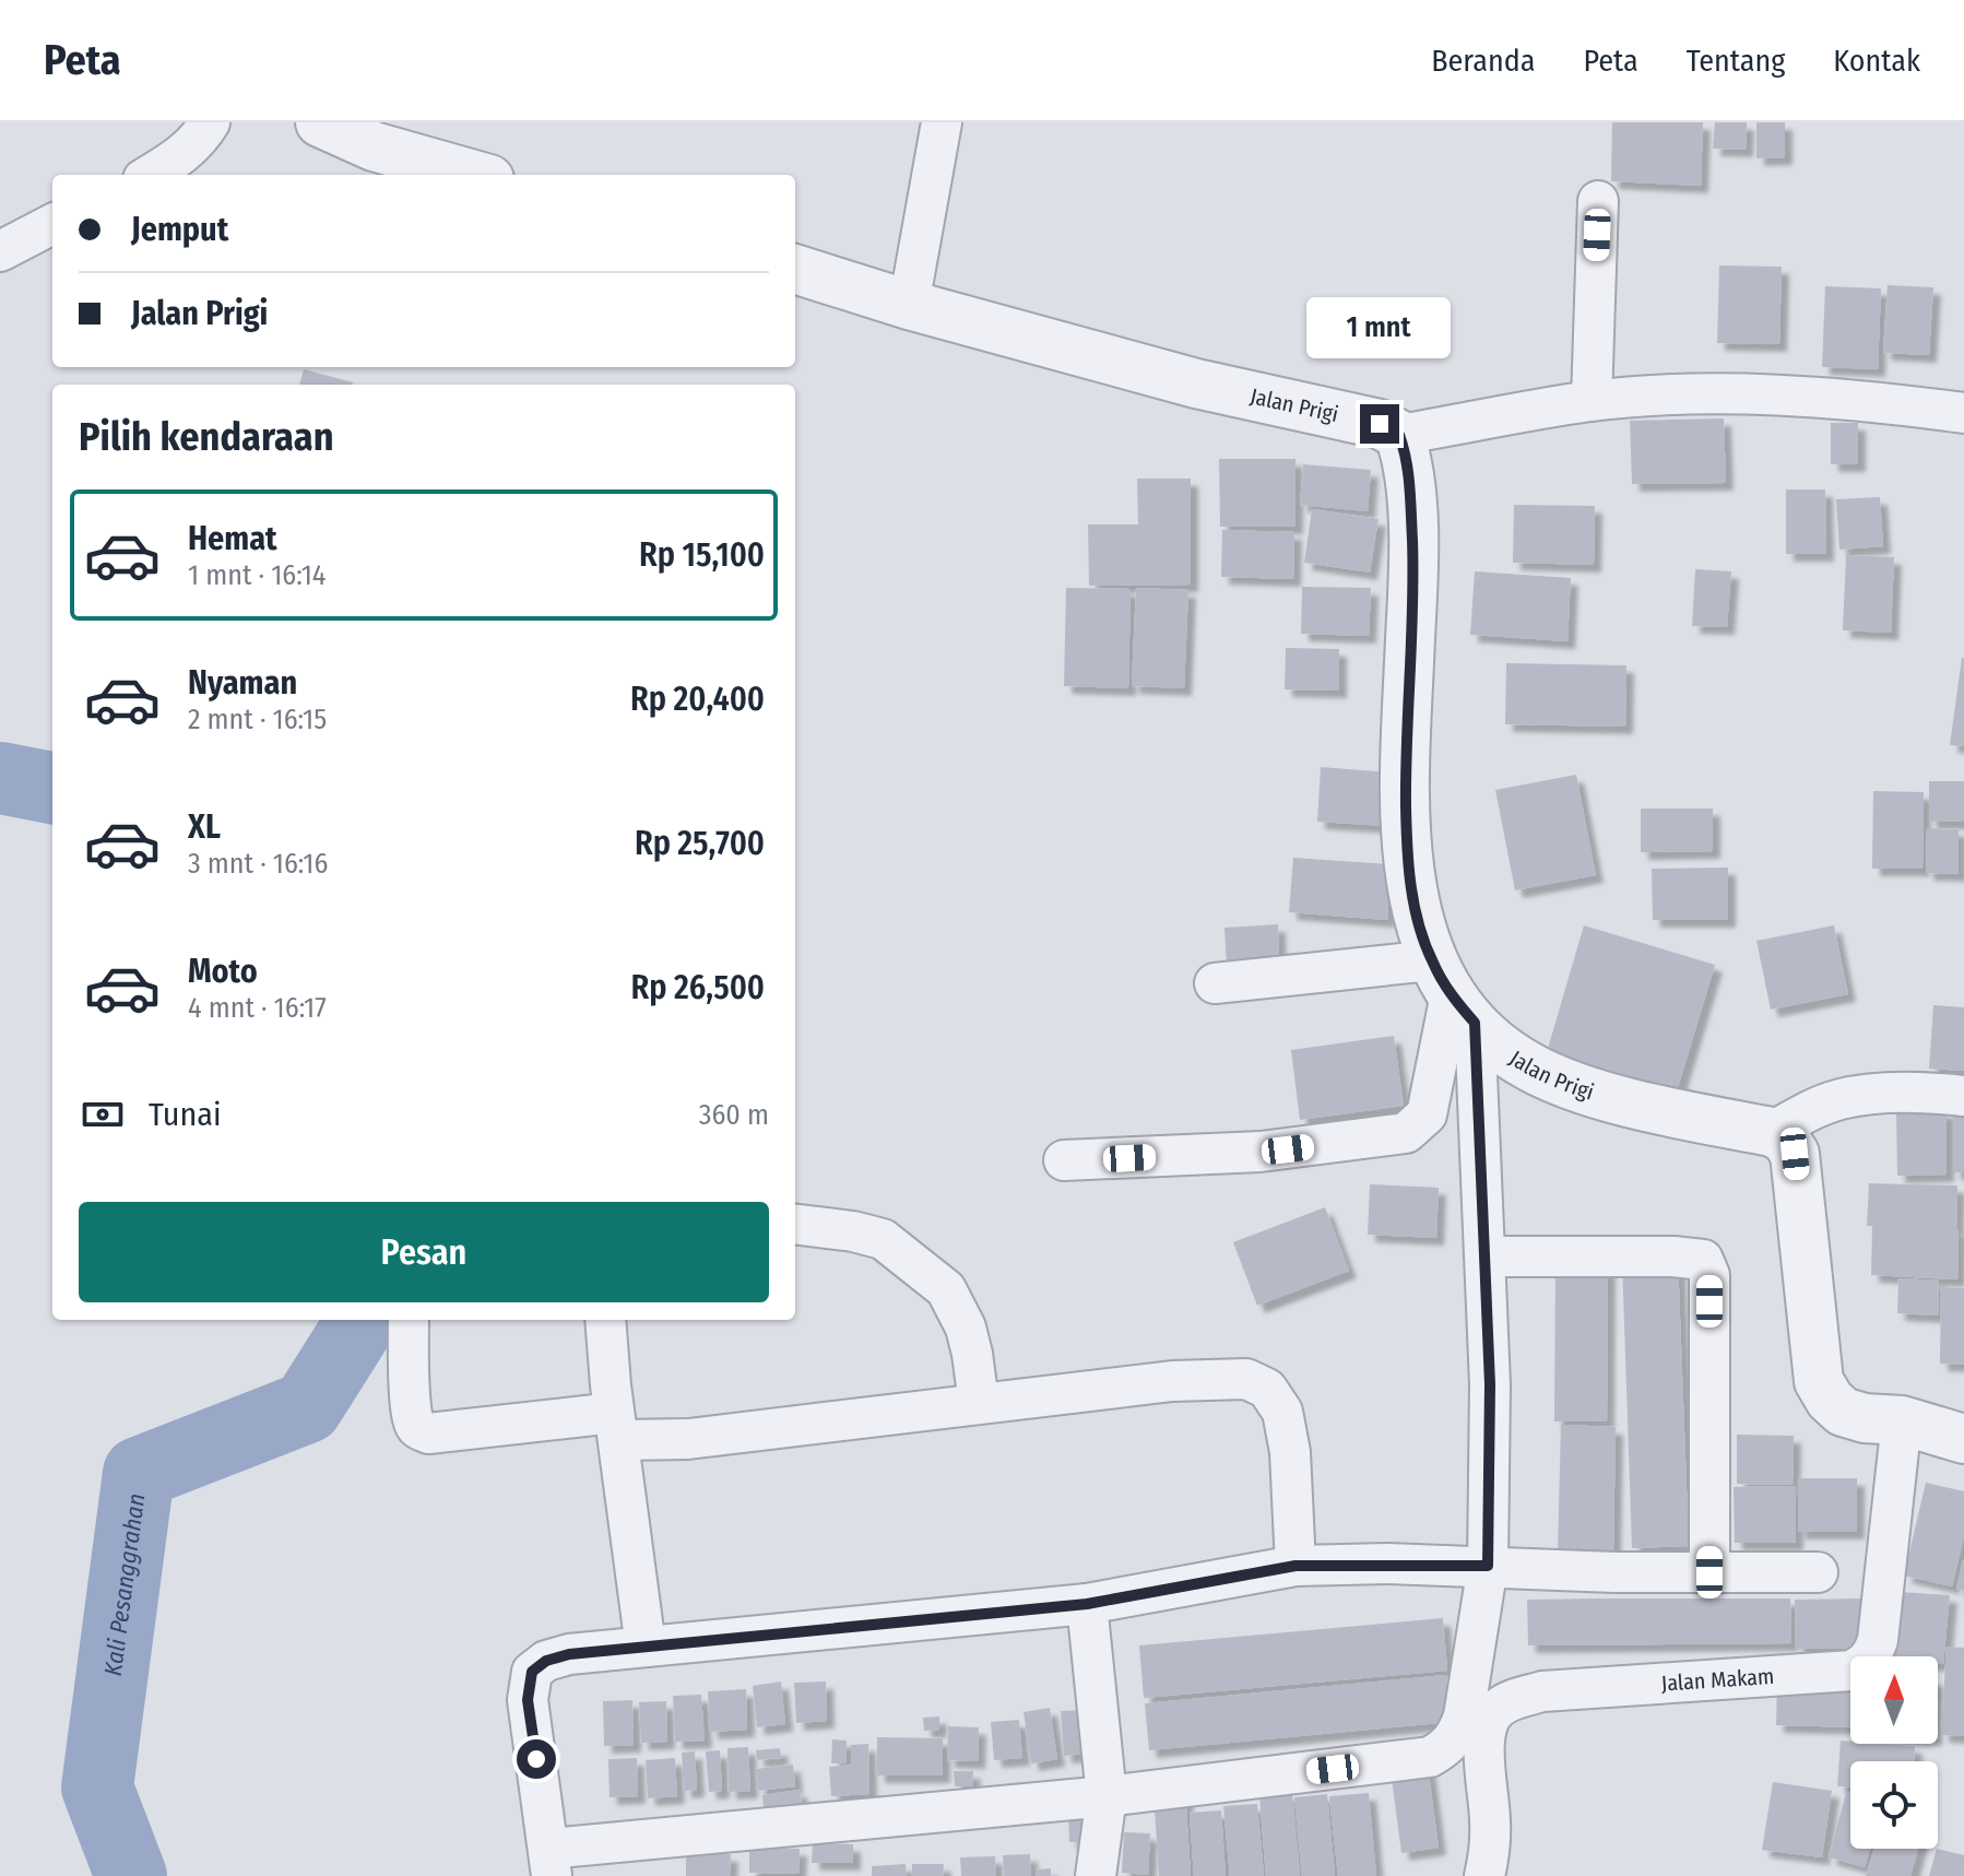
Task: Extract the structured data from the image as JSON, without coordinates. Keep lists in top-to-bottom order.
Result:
{
  "streets": {
    "street": ["Jalan Prigi", "Jalan Makam"]
  },
  "water": ["Kali Pesanggrahan"],
  "north": "top",
  "page": {
    "header": "Peta",
    "nav": [
      "Beranda",
      "Peta",
      "Tentang",
      "Kontak"
    ],
    "banner": ["Jemput", "Jalan Prigi"],
    "bubble": "1 mnt",
    "heading": "Pilih kendaraan",
    "list": [
      {
        "name": "Hemat",
        "note": "1 mnt · 16:14",
        "value": "Rp 15,100"
      },
      {
        "name": "Nyaman",
        "note": "2 mnt · 16:15",
        "value": "Rp 20,400"
      },
      {
        "name": "XL",
        "note": "3 mnt · 16:16",
        "value": "Rp 25,700"
      },
      {
        "name": "Moto",
        "note": "4 mnt · 16:17",
        "value": "Rp 26,500"
      }
    ],
    "pay": ["Tunai", "360 m"],
    "buttons": "Pesan"
  }
}
